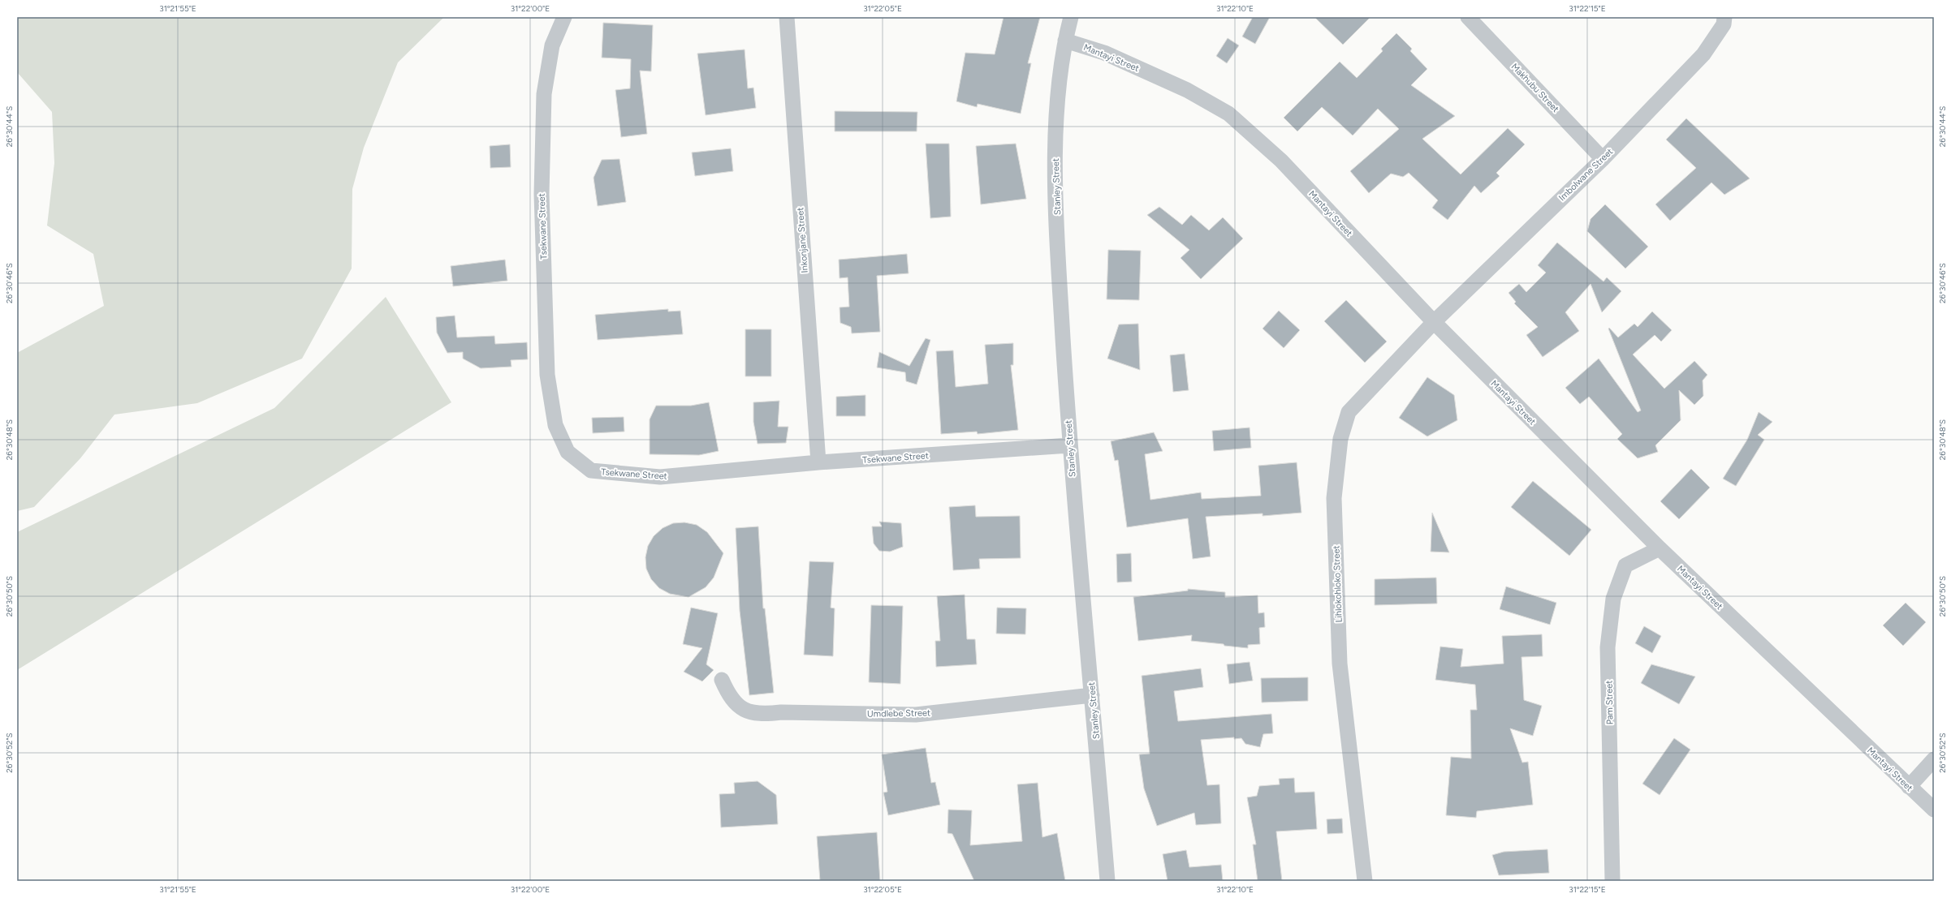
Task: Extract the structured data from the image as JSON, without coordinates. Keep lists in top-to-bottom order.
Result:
{
  "streets": {
    "street": [
      "Mantayi Street",
      "Makhubu Street",
      "Imbolwane Street",
      "Stanley Street",
      "Tsekwane Street",
      "Inkonjane Street",
      "Lihlokohloko Street",
      "Pam Street",
      "Umdlebe Street"
    ]
  },
  "crossings": [
    ["Mantayi Street", "Imbolwane Street"],
    ["Mantayi Street", "Stanley Street"],
    ["Mantayi Street", "Lihlokohloko Street"],
    ["Mantayi Street", "Pam Street"],
    ["Makhubu Street", "Imbolwane Street"],
    ["Imbolwane Street", "Lihlokohloko Street"],
    ["Stanley Street", "Tsekwane Street"],
    ["Stanley Street", "Umdlebe Street"],
    ["Tsekwane Street", "Inkonjane Street"]
  ],
  "coordinates": [
    "31°21'55\"E",
    "31°22'00\"E",
    "31°22'05\"E",
    "31°22'10\"E",
    "31°22'15\"E",
    "26°30'44\"S",
    "26°30'46\"S",
    "26°30'48\"S",
    "26°30'50\"S",
    "26°30'52\"S"
  ]
}
